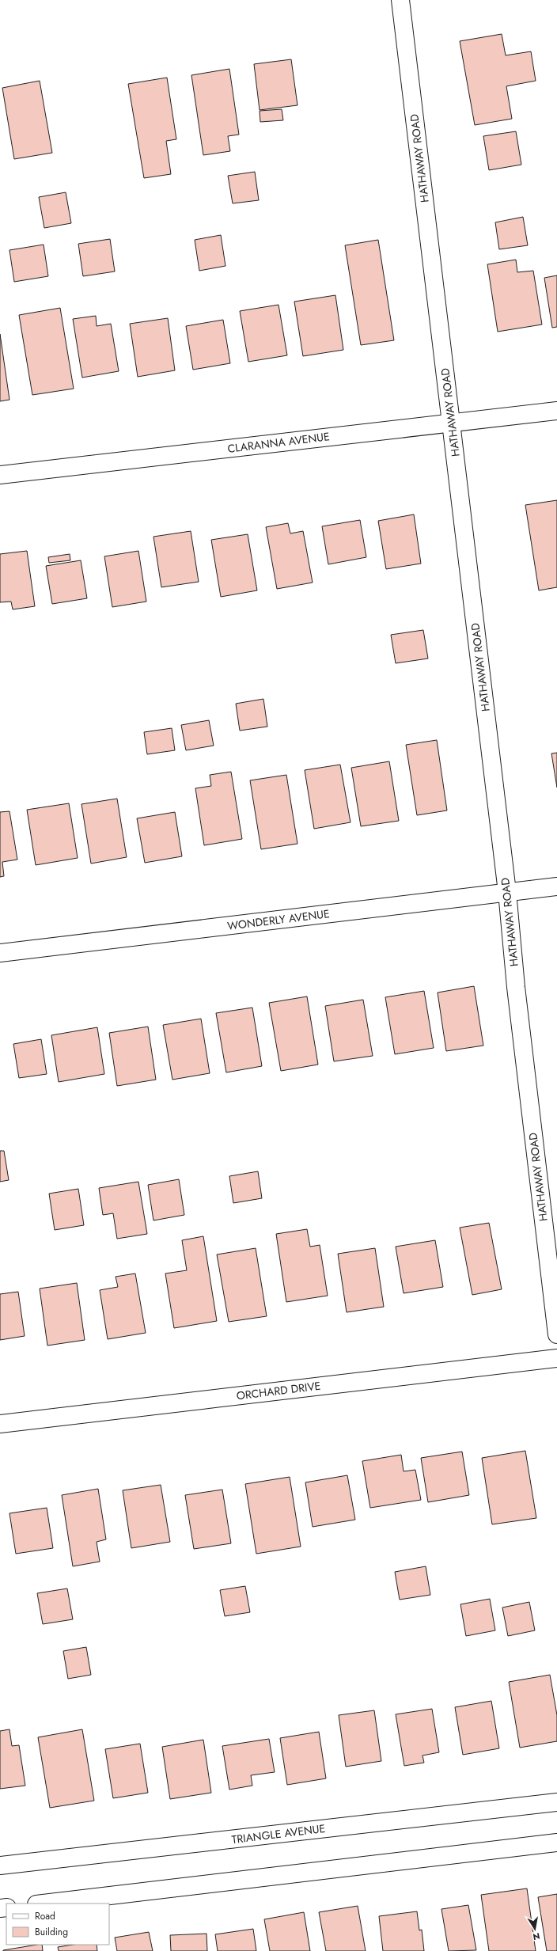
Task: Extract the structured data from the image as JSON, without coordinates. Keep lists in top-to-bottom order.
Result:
{
  "streets": {
    "street": [
      "HATHAWAY ROAD",
      "CLARANNA AVENUE",
      "WONDERLY AVENUE",
      "ORCHARD DRIVE",
      "TRIANGLE AVENUE"
    ]
  },
  "crossings": [
    ["HATHAWAY ROAD", "CLARANNA AVENUE"],
    ["HATHAWAY ROAD", "WONDERLY AVENUE"]
  ],
  "legend": ["Road", "Building"],
  "north": "bottom"
}
